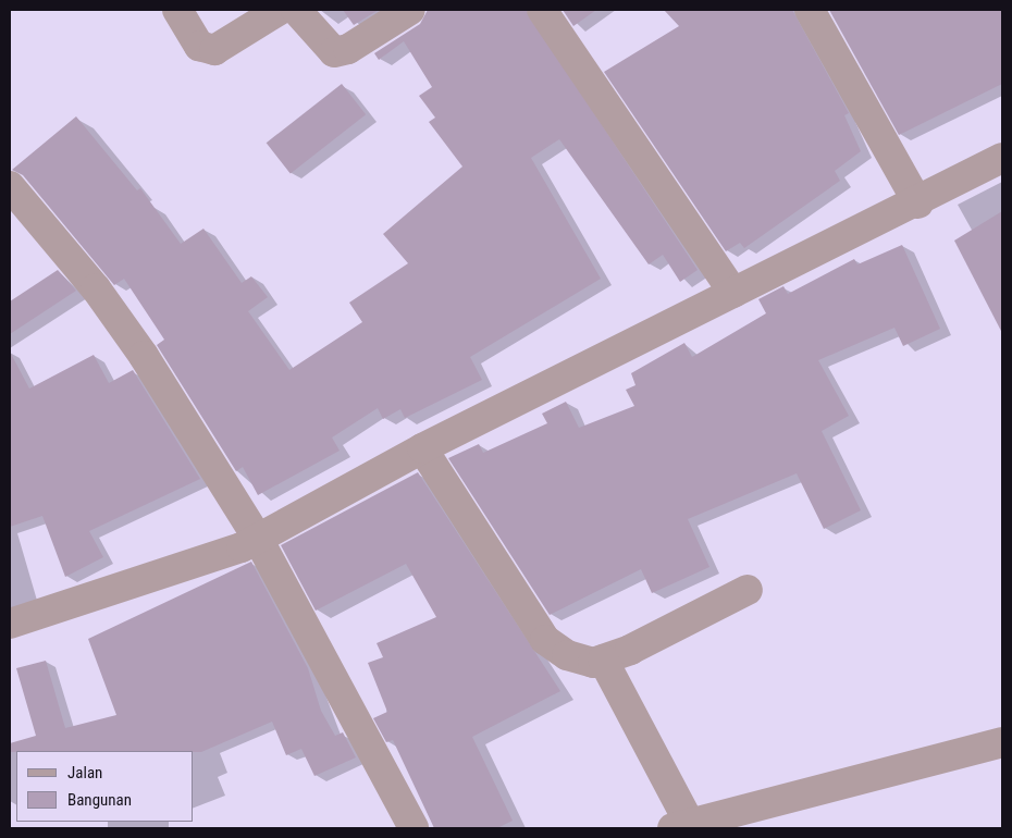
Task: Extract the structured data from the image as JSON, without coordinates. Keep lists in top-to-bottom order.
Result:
{
  "legend": ["Jalan", "Bangunan"]
}
